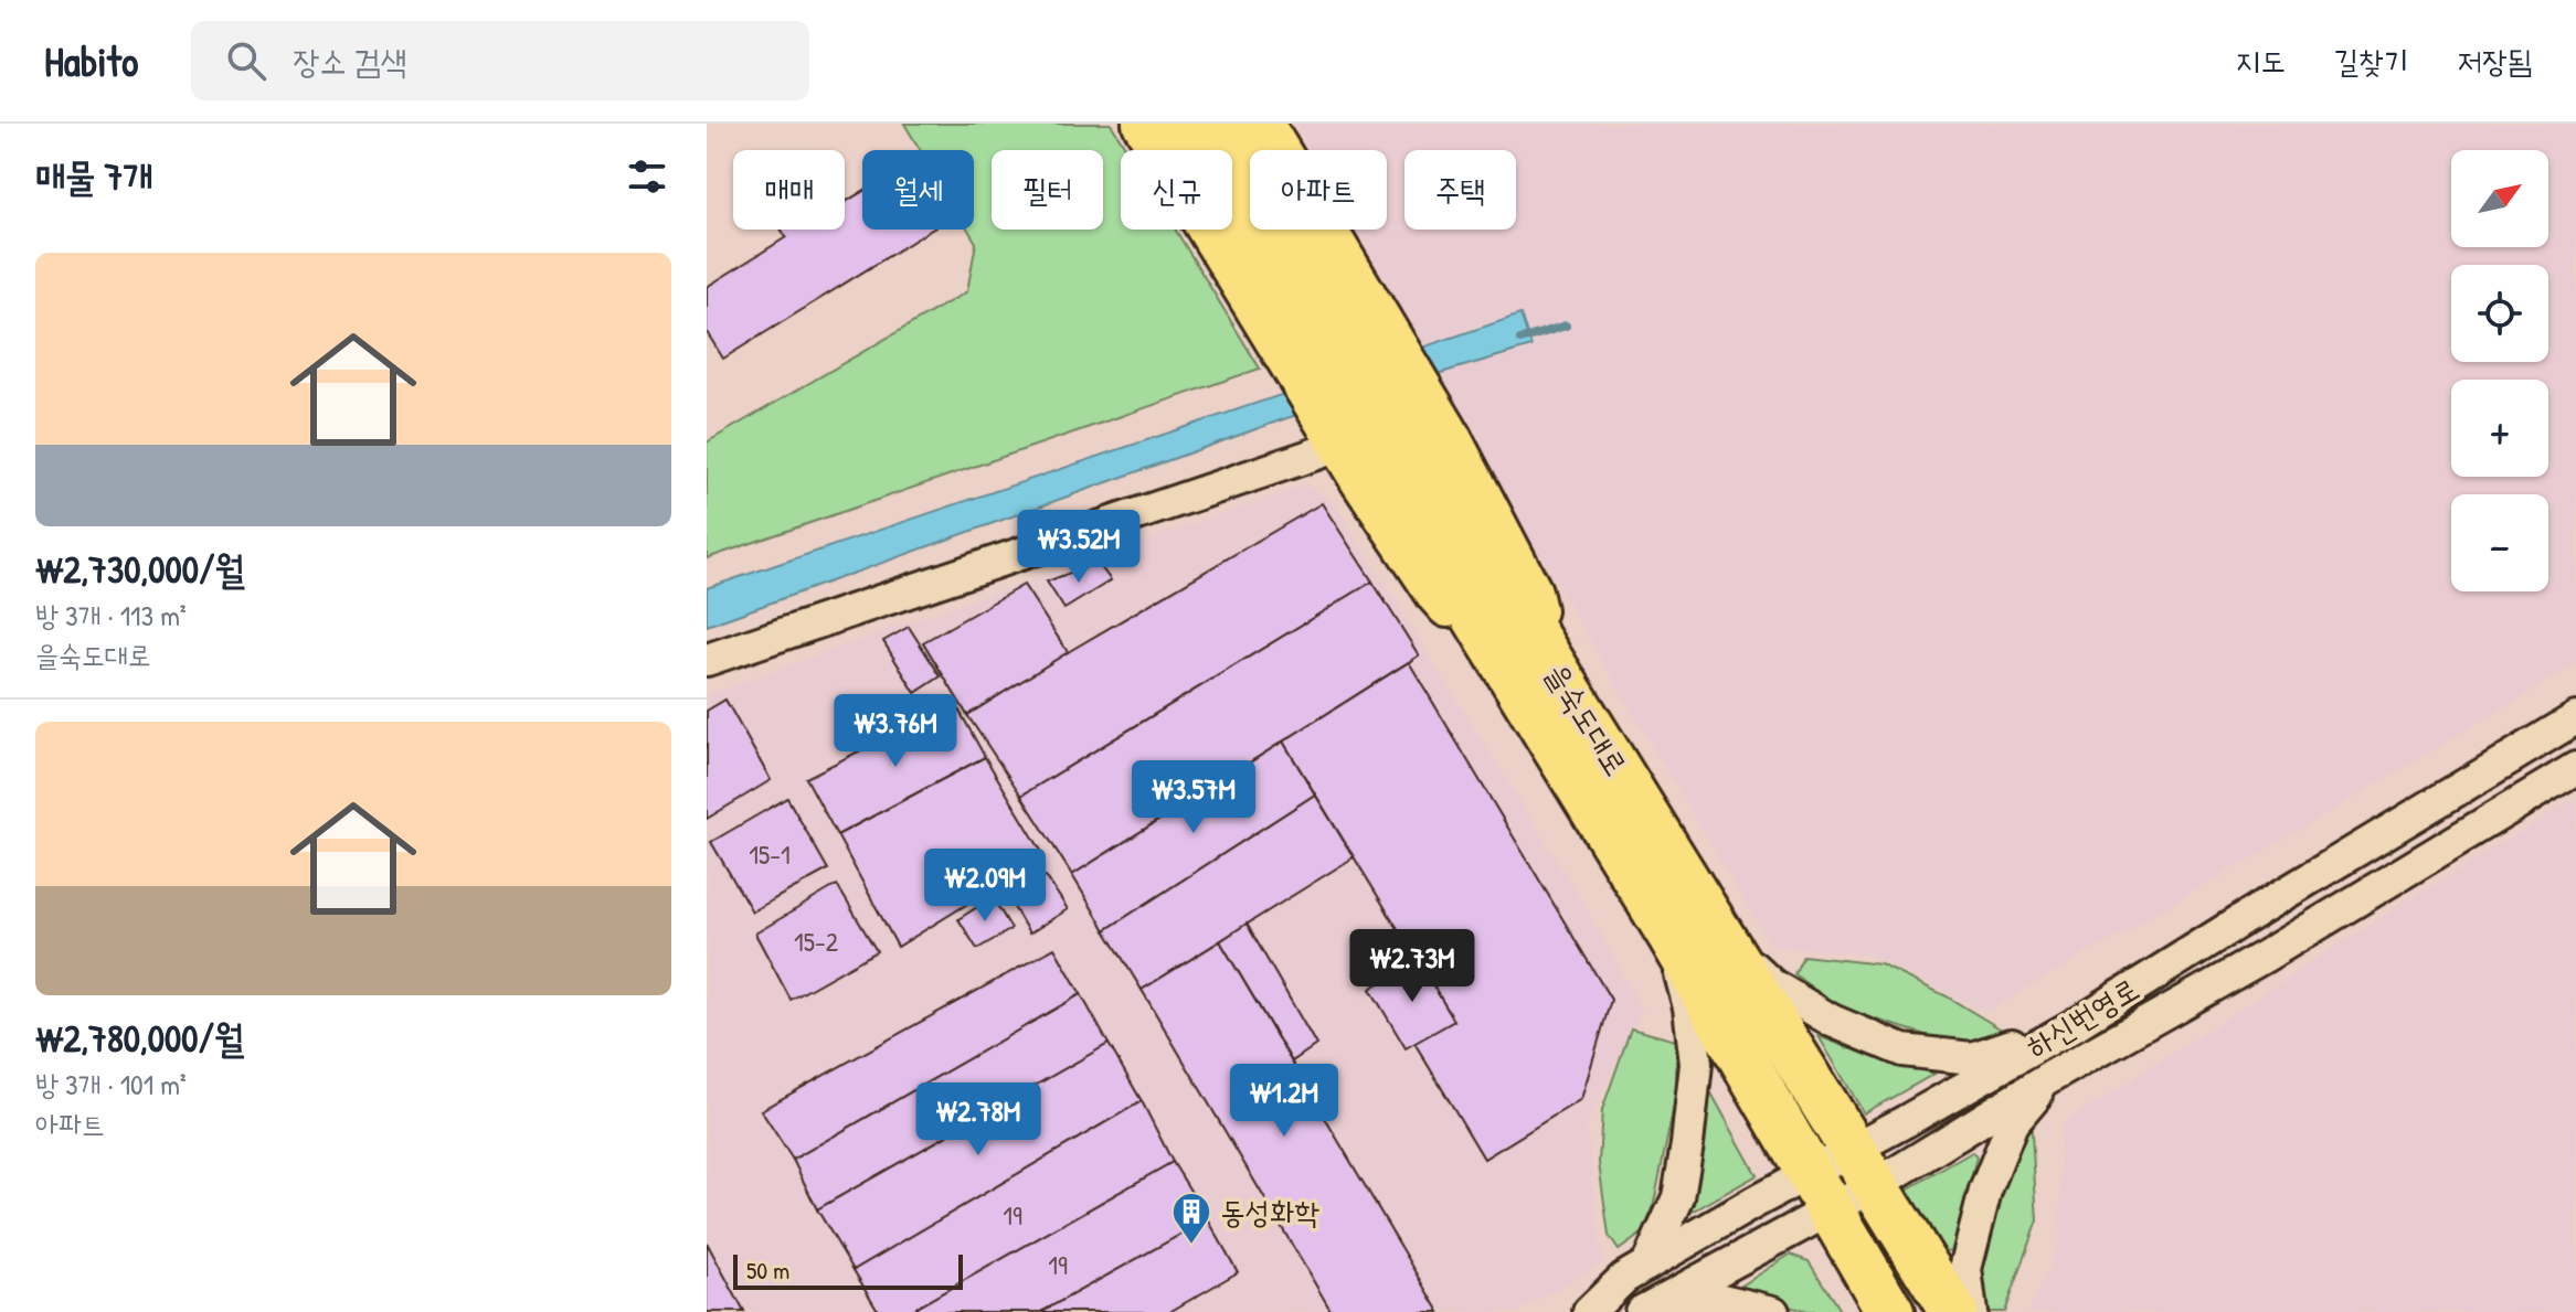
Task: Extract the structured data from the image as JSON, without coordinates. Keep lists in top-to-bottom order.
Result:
{
  "streets": {
    "highway": ["을숙도대로"],
    "street": ["하신번영로"]
  },
  "crossings": [
    ["을숙도대로", "하신번영로"]
  ],
  "places": {
    "building": ["동성화학"]
  },
  "house_numbers": [
    "15-1",
    "15-2",
    "19",
    "19"
  ],
  "scale_bar": "50 m",
  "north": "top right",
  "page": {
    "header": "Habito",
    "search": "장소 검색",
    "nav": ["지도", "길찾기", "저장됨"],
    "heading": "매물 7개",
    "map_buttons": ["+", "−"],
    "chip": [
      "매매",
      "월세",
      "필터",
      "신규",
      "아파트",
      "주택"
    ],
    "list": [
      {
        "name": "₩2,730,000/월",
        "note": "방 3개 · 113 m² · 을숙도대로"
      },
      {
        "name": "₩2,780,000/월",
        "note": "방 3개 · 101 m² · 아파트"
      }
    ],
    "price": [
      "₩3.52M",
      "₩3.76M",
      "₩3.57M",
      "₩2.09M",
      "₩2.73M",
      "₩1.2M",
      "₩2.78M"
    ],
    "scale": "50 m"
  }
}
